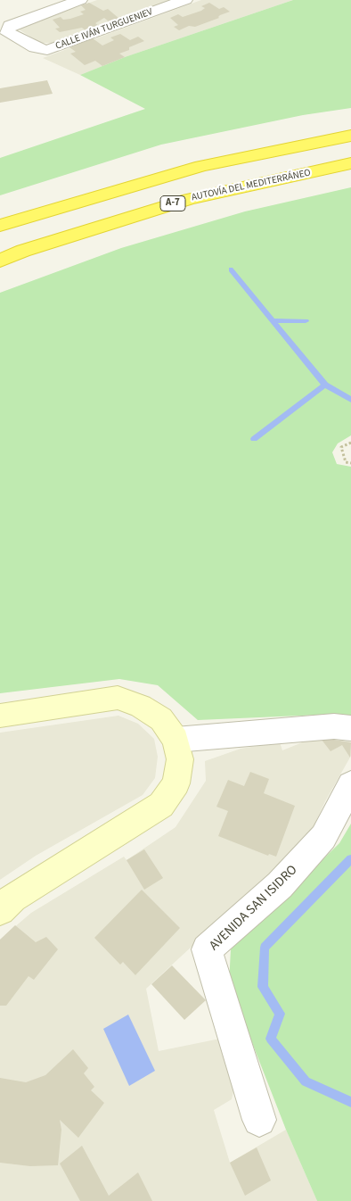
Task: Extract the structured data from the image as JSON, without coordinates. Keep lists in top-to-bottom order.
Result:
{
  "streets": {
    "highway": ["AUTOVÍA DEL MEDITERRÁNEO", "A-7"],
    "street": ["CALLE IVÁN TURGUENIEV", "AVENIDA SAN ISIDRO"]
  }
}
